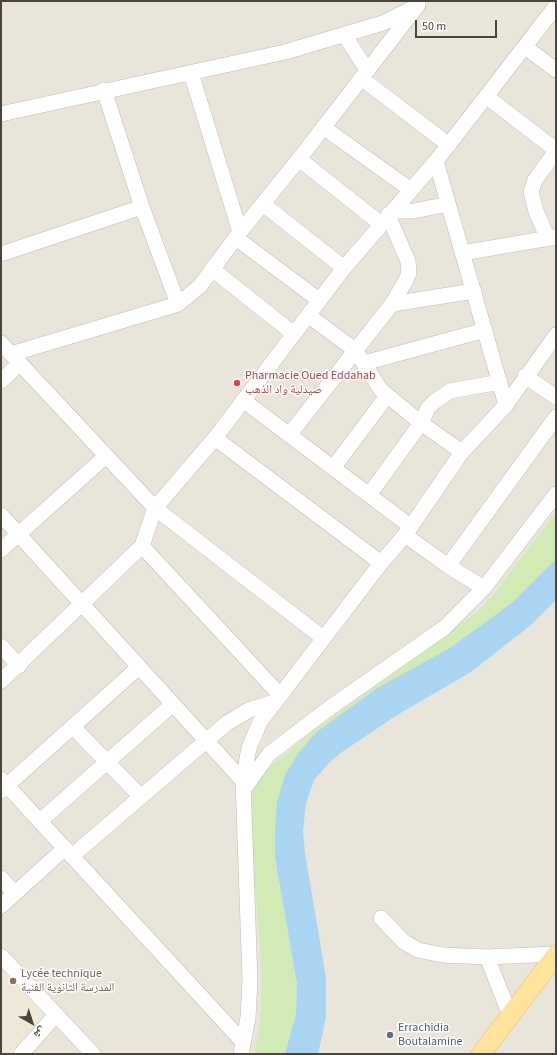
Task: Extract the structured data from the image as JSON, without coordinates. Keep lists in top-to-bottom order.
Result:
{
  "places": ["Pharmacie Oued Eddahab صيدلية واد الذهب", "Lycée technique المدرسة الثانوية الفنية", "Errachidia Boutalamine"],
  "scale_bar": "50 m",
  "north": "bottom right"
}
